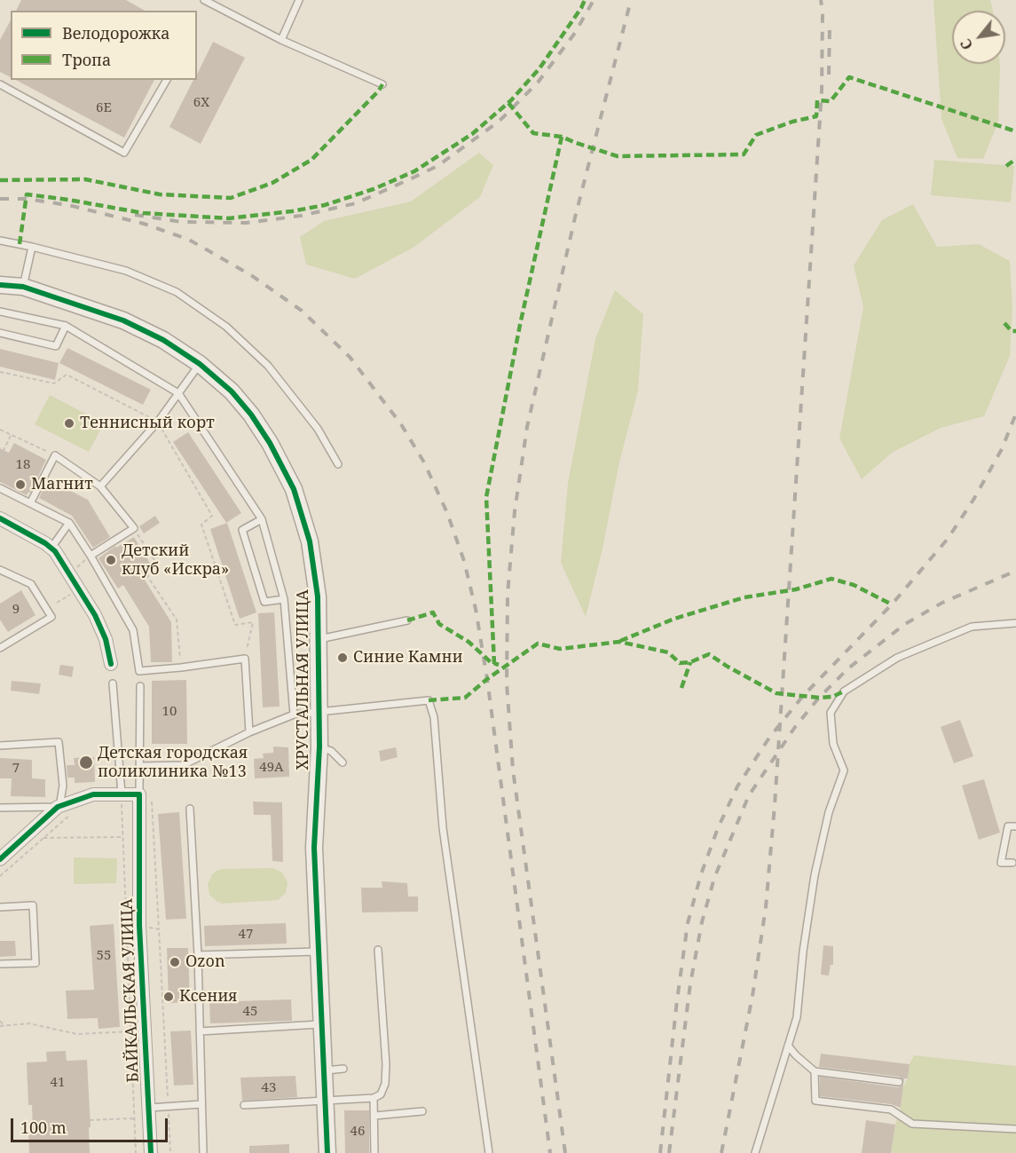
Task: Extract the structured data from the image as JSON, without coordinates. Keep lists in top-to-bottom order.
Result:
{
  "streets": {
    "street": ["ХРУСТАЛЬНАЯ УЛИЦА", "БАЙКАЛЬСКАЯ УЛИЦА"]
  },
  "places": [
    "Теннисный корт",
    "Магнит",
    "Детский клуб «Искра»",
    "Синие Камни",
    "Детская городская поликлиника №13",
    "Ozon",
    "Ксения"
  ],
  "house_numbers": [
    "6Х",
    "6Е",
    "18",
    "9",
    "10",
    "49А",
    "7",
    "47",
    "55",
    "45",
    "41",
    "43",
    "46"
  ],
  "legend": ["Велодорожка", "Тропа"],
  "scale_bar": "100 m",
  "north": "bottom left"
}
